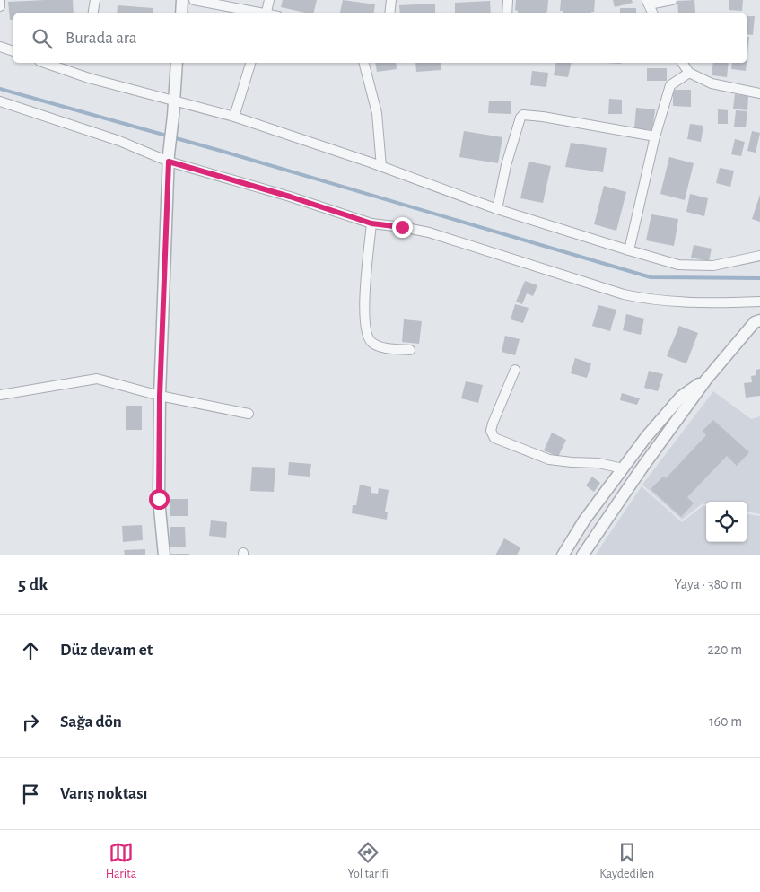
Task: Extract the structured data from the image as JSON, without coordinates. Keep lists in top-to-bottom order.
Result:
{
  "page": {
    "search": "Burada ara",
    "heading": ["5 dk", "Yaya · 380 m"],
    "list": [
      ["Düz devam et", "220 m"],
      ["Sağa dön", "160 m"],
      "Varış noktası"
    ],
    "nav": ["Harita", "Yol tarifi", "Kaydedilen"]
  }
}
